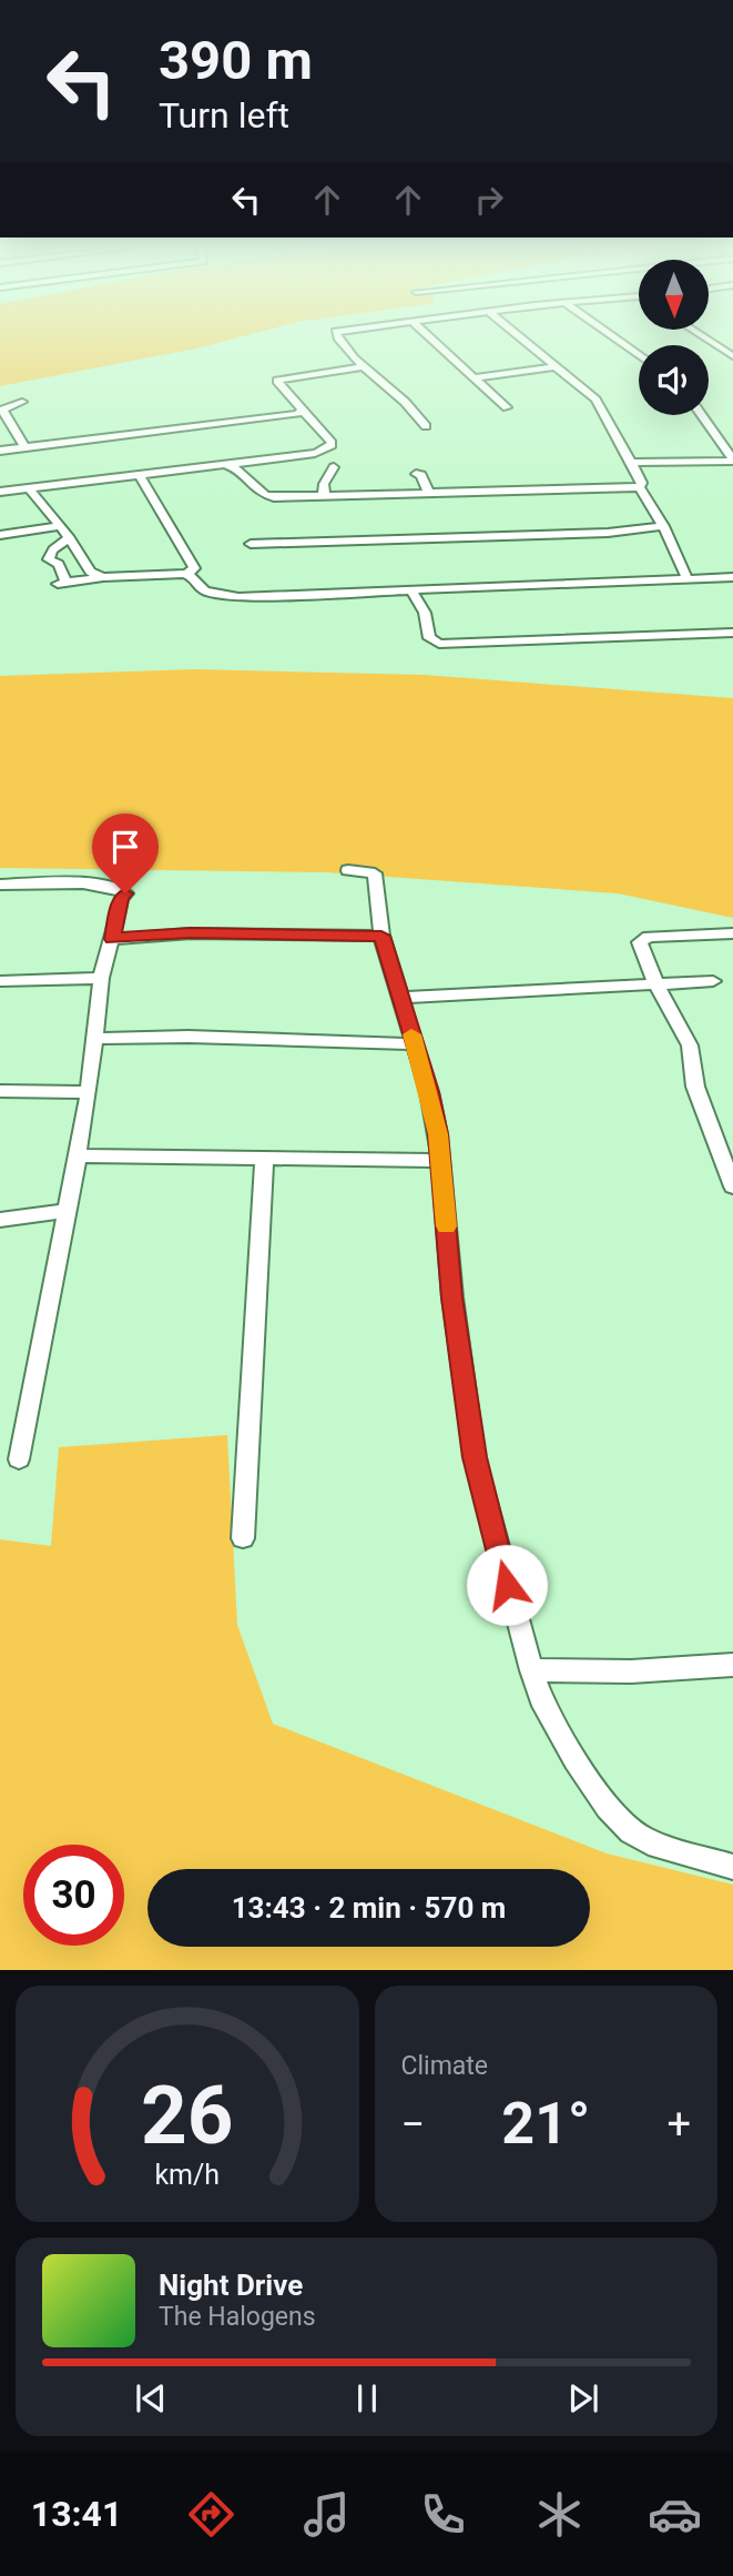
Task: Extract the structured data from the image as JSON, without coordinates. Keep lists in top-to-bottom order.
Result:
{
  "north": "bottom",
  "page": {
    "turn": ["390 m", "Turn left"],
    "limit": "30",
    "trip": "13:43 · 2 min · 570 m",
    "tile": "Climate",
    "heat": ["−", "21°", "+"],
    "song": ["Night Drive", "The Halogens"],
    "tabs": "13:41",
    "gauge": ["26", "km/h"]
  }
}
